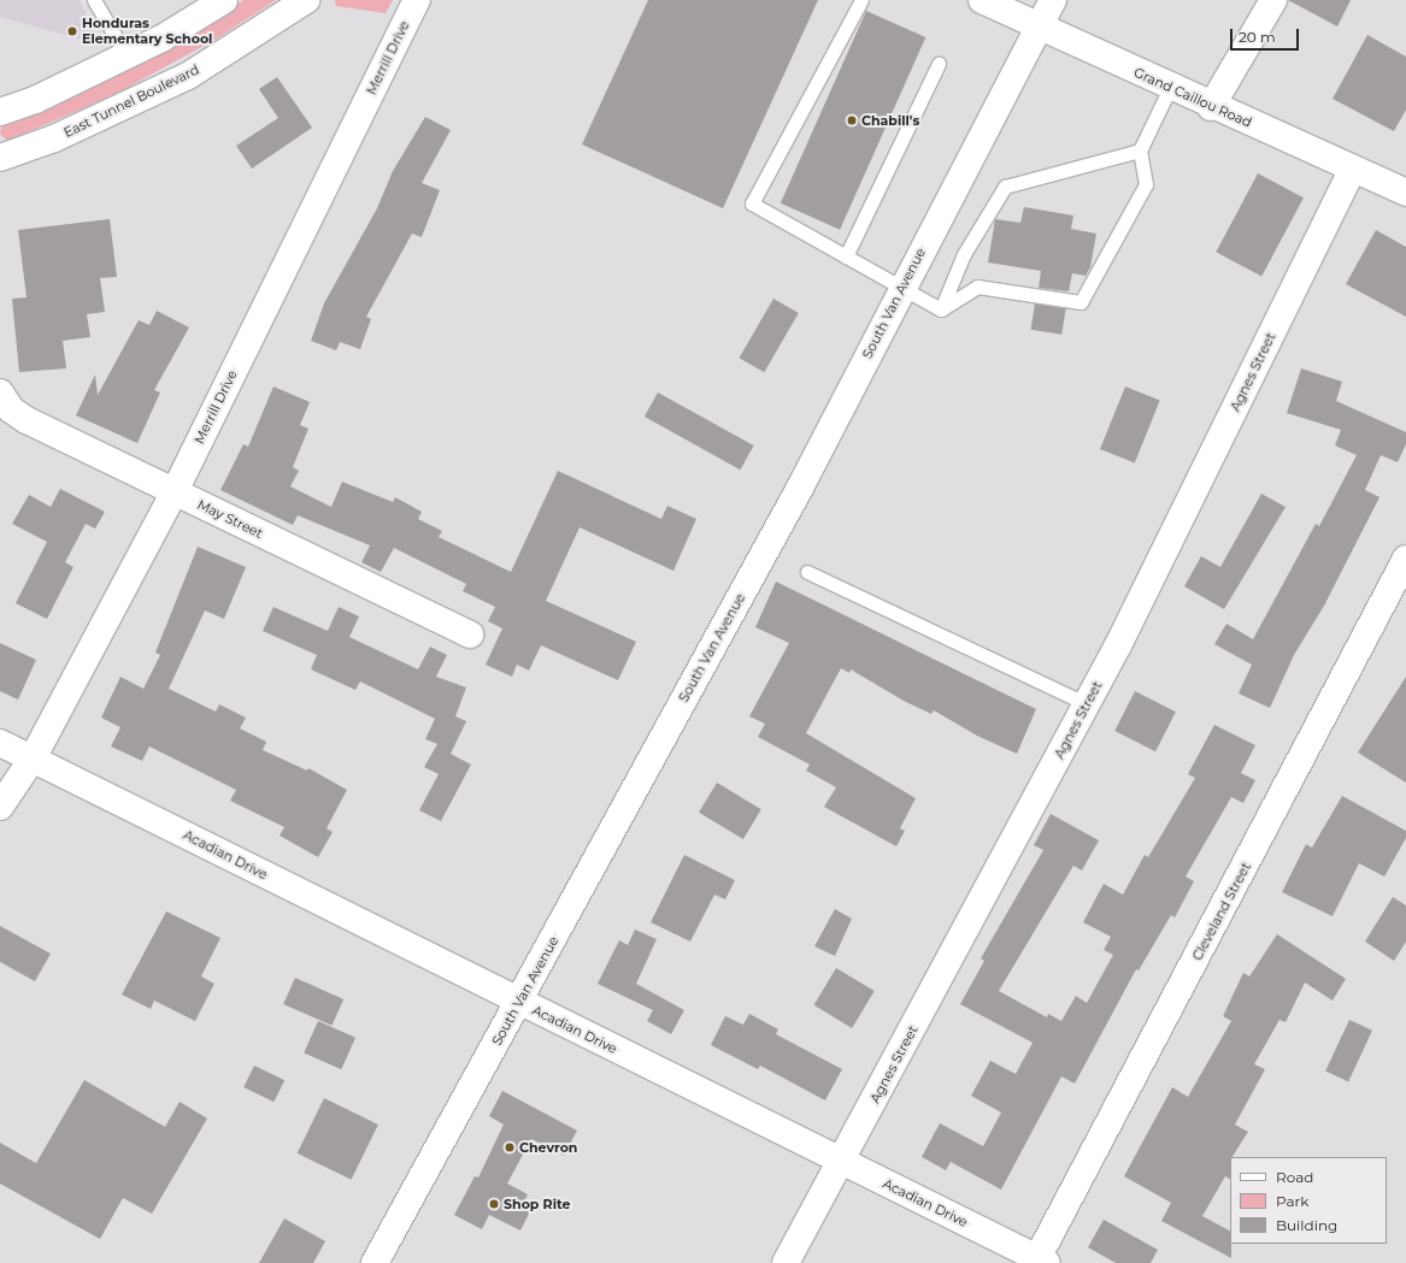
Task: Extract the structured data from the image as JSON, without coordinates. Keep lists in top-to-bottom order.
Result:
{
  "streets": {
    "street": [
      "Merrill Drive",
      "Grand Caillou Road",
      "East Tunnel Boulevard",
      "South Van Avenue",
      "Agnes Street",
      "May Street",
      "Acadian Drive",
      "Cleveland Street"
    ]
  },
  "crossings": [
    ["Merrill Drive", "May Street"],
    ["Merrill Drive", "Acadian Drive"],
    ["Grand Caillou Road", "South Van Avenue"],
    ["Grand Caillou Road", "Agnes Street"],
    ["South Van Avenue", "Acadian Drive"],
    ["Agnes Street", "Acadian Drive"],
    ["Acadian Drive", "Cleveland Street"]
  ],
  "places": [
    "Honduras Elementary School",
    "Chabill's",
    "Chevron",
    "Shop Rite"
  ],
  "legend": ["Road", "Park", "Building"],
  "scale_bar": "20 m"
}
